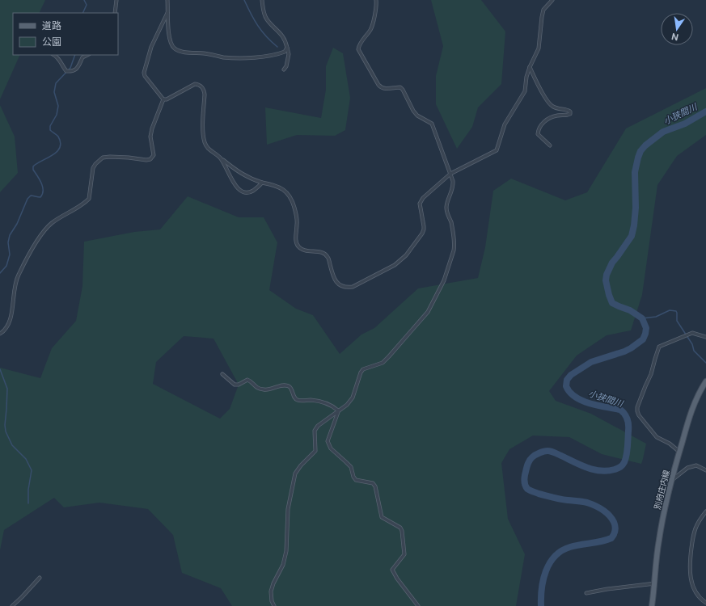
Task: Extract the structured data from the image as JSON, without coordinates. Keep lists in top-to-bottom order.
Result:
{
  "streets": {
    "main road": ["別府庄内線"]
  },
  "water": ["小狭間川"],
  "legend": ["道路", "公園"],
  "north": "bottom"
}
